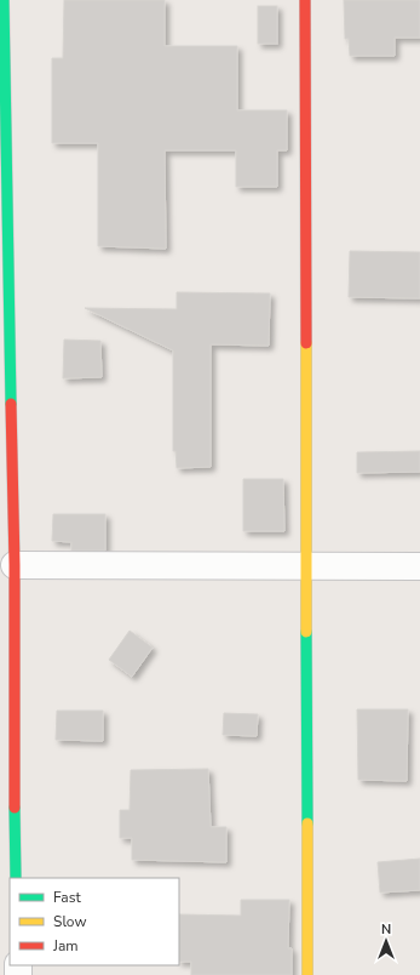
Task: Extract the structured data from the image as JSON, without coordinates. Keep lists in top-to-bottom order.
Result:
{
  "legend": ["Fast", "Slow", "Jam"],
  "north": "top"
}
